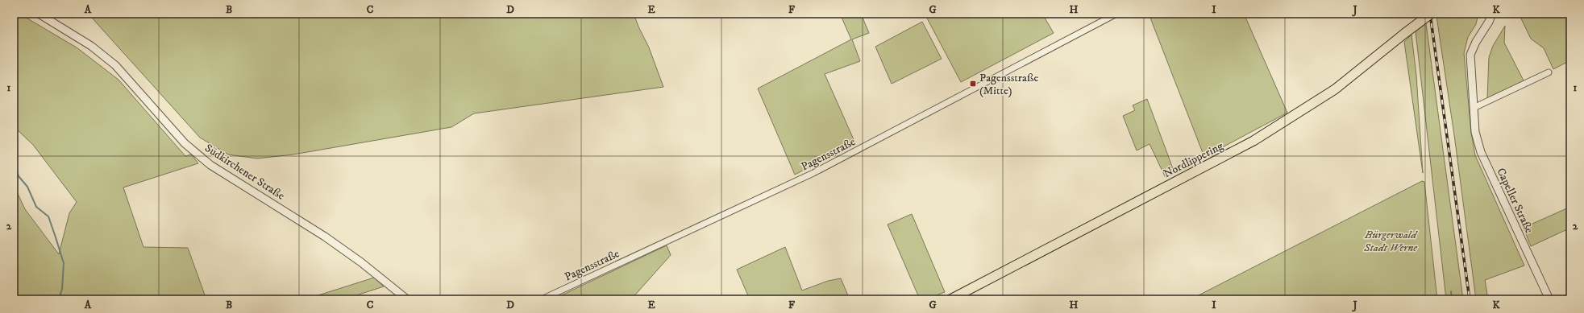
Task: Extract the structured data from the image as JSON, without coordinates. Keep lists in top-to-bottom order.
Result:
{
  "streets": {
    "main road": ["Nordlippering"],
    "street": ["Pagensstraße", "Südkirchener Straße", "Capeller Straße"]
  },
  "parks": ["Bürgerwald Stadt Werne"],
  "places": {
    "transit": ["Pagensstraße (Mitte)"]
  },
  "grid": {
    "columns": [
      "A",
      "B",
      "C",
      "D",
      "E",
      "F",
      "G",
      "H",
      "I",
      "J",
      "K"
    ],
    "rows": ["1", "2"]
  }
}
